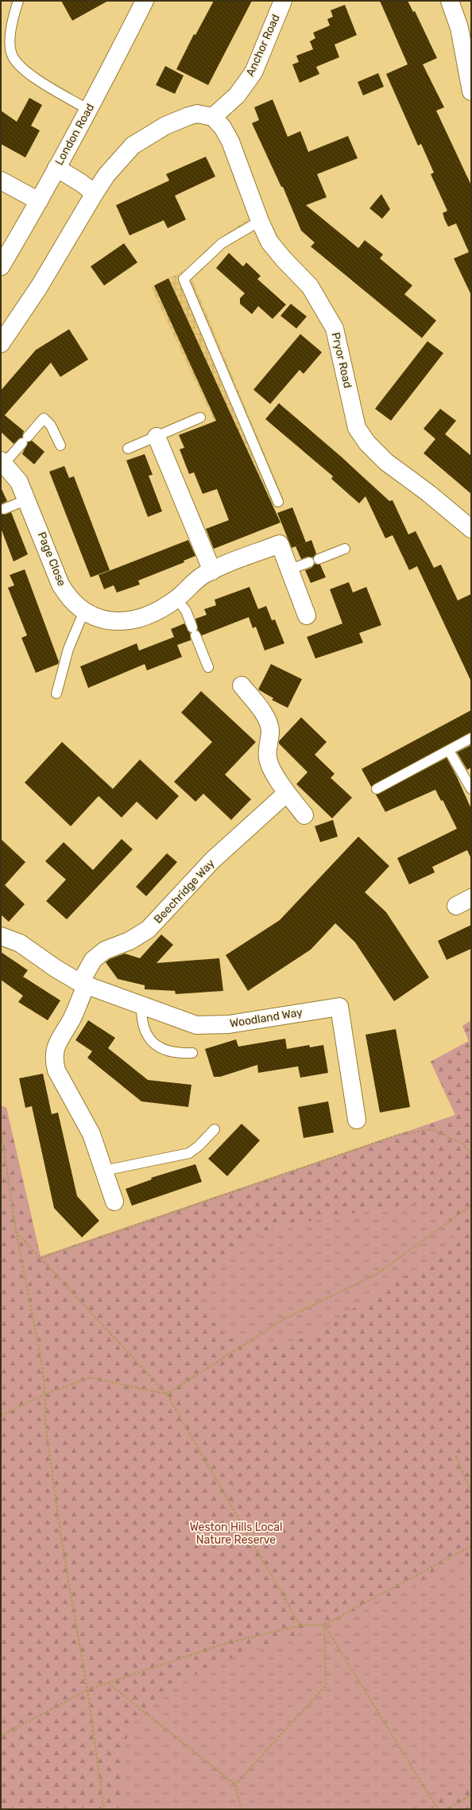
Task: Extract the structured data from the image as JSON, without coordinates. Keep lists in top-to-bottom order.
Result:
{
  "streets": {
    "street": [
      "Anchor Road",
      "London Road",
      "Pryor Road",
      "Page Close",
      "Beechridge Way",
      "Woodland Way"
    ]
  },
  "crossings": [
    ["Anchor Road", "Pryor Road"],
    ["Beechridge Way", "Woodland Way"]
  ],
  "parks": ["Weston Hills Local Nature Reserve"]
}
